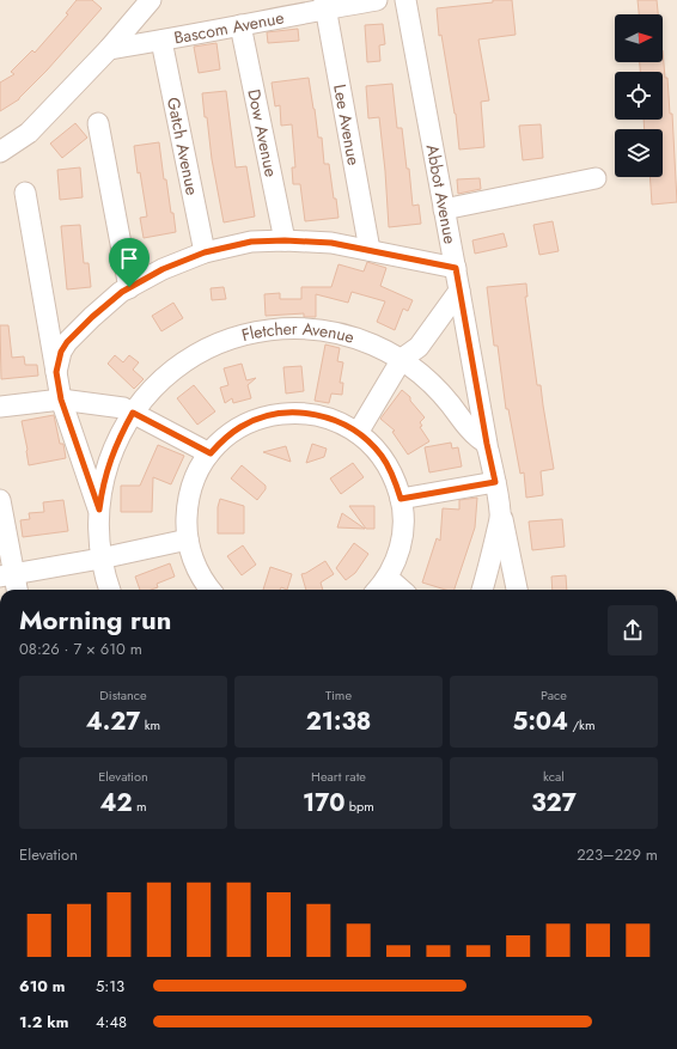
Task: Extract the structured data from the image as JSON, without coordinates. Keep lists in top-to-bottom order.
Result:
{
  "streets": {
    "street": [
      "Bascom Avenue",
      "Lee Avenue",
      "Dow Avenue",
      "Gatch Avenue",
      "Abbot Avenue",
      "Fletcher Avenue"
    ]
  },
  "crossings": [
    ["Bascom Avenue", "Lee Avenue"],
    ["Bascom Avenue", "Dow Avenue"],
    ["Bascom Avenue", "Gatch Avenue"],
    ["Abbot Avenue", "Fletcher Avenue"]
  ],
  "north": "right",
  "page": {
    "heading": ["Morning run", "08:26 · 7 × 610 m"],
    "stats": [
      ["Distance", "4.27 km"],
      ["Time", "21:38"],
      ["Pace", "5:04 /km"],
      ["Elevation", "42 m"],
      ["Heart rate", "170 bpm"],
      ["kcal", "327"]
    ],
    "chart": ["Elevation", "223–229 m"],
    "list": [
      {
        "name": "610 m",
        "note": "5:13"
      },
      {
        "name": "1.2 km",
        "note": "4:48"
      }
    ]
  }
}
